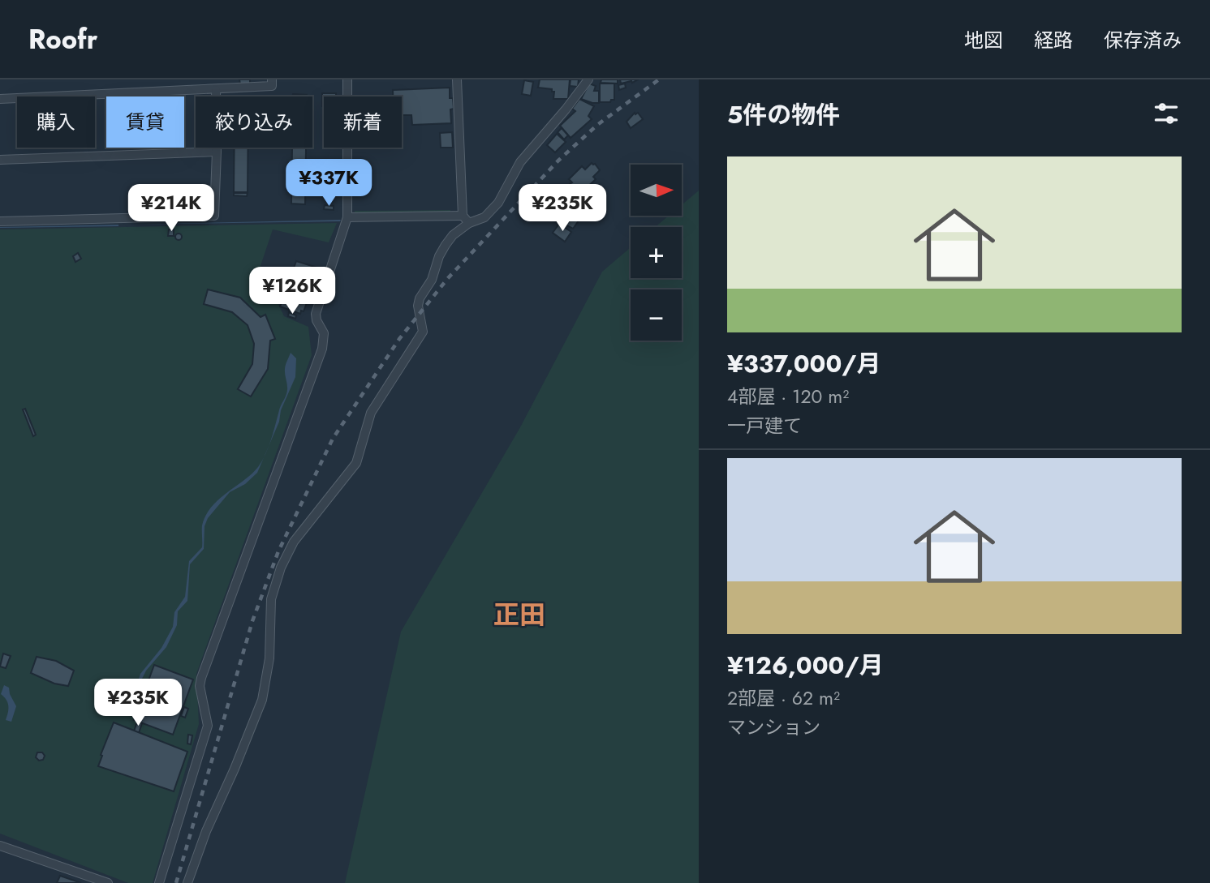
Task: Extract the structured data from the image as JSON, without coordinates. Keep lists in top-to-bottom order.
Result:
{
  "districts": ["正田"],
  "north": "right",
  "page": {
    "header": "Roofr",
    "nav": ["地図", "経路", "保存済み"],
    "heading": "5件の物件",
    "chip": [
      "購入",
      "賃貸",
      "絞り込み",
      "新着"
    ],
    "list": [
      {
        "name": "¥337,000/月",
        "note": "4部屋 · 120 m² · 一戸建て"
      },
      {
        "name": "¥126,000/月",
        "note": "2部屋 · 62 m² · マンション"
      }
    ],
    "price": [
      "¥337K",
      "¥214K",
      "¥235K",
      "¥126K",
      "¥235K"
    ],
    "map_buttons": ["+", "−"]
  }
}
